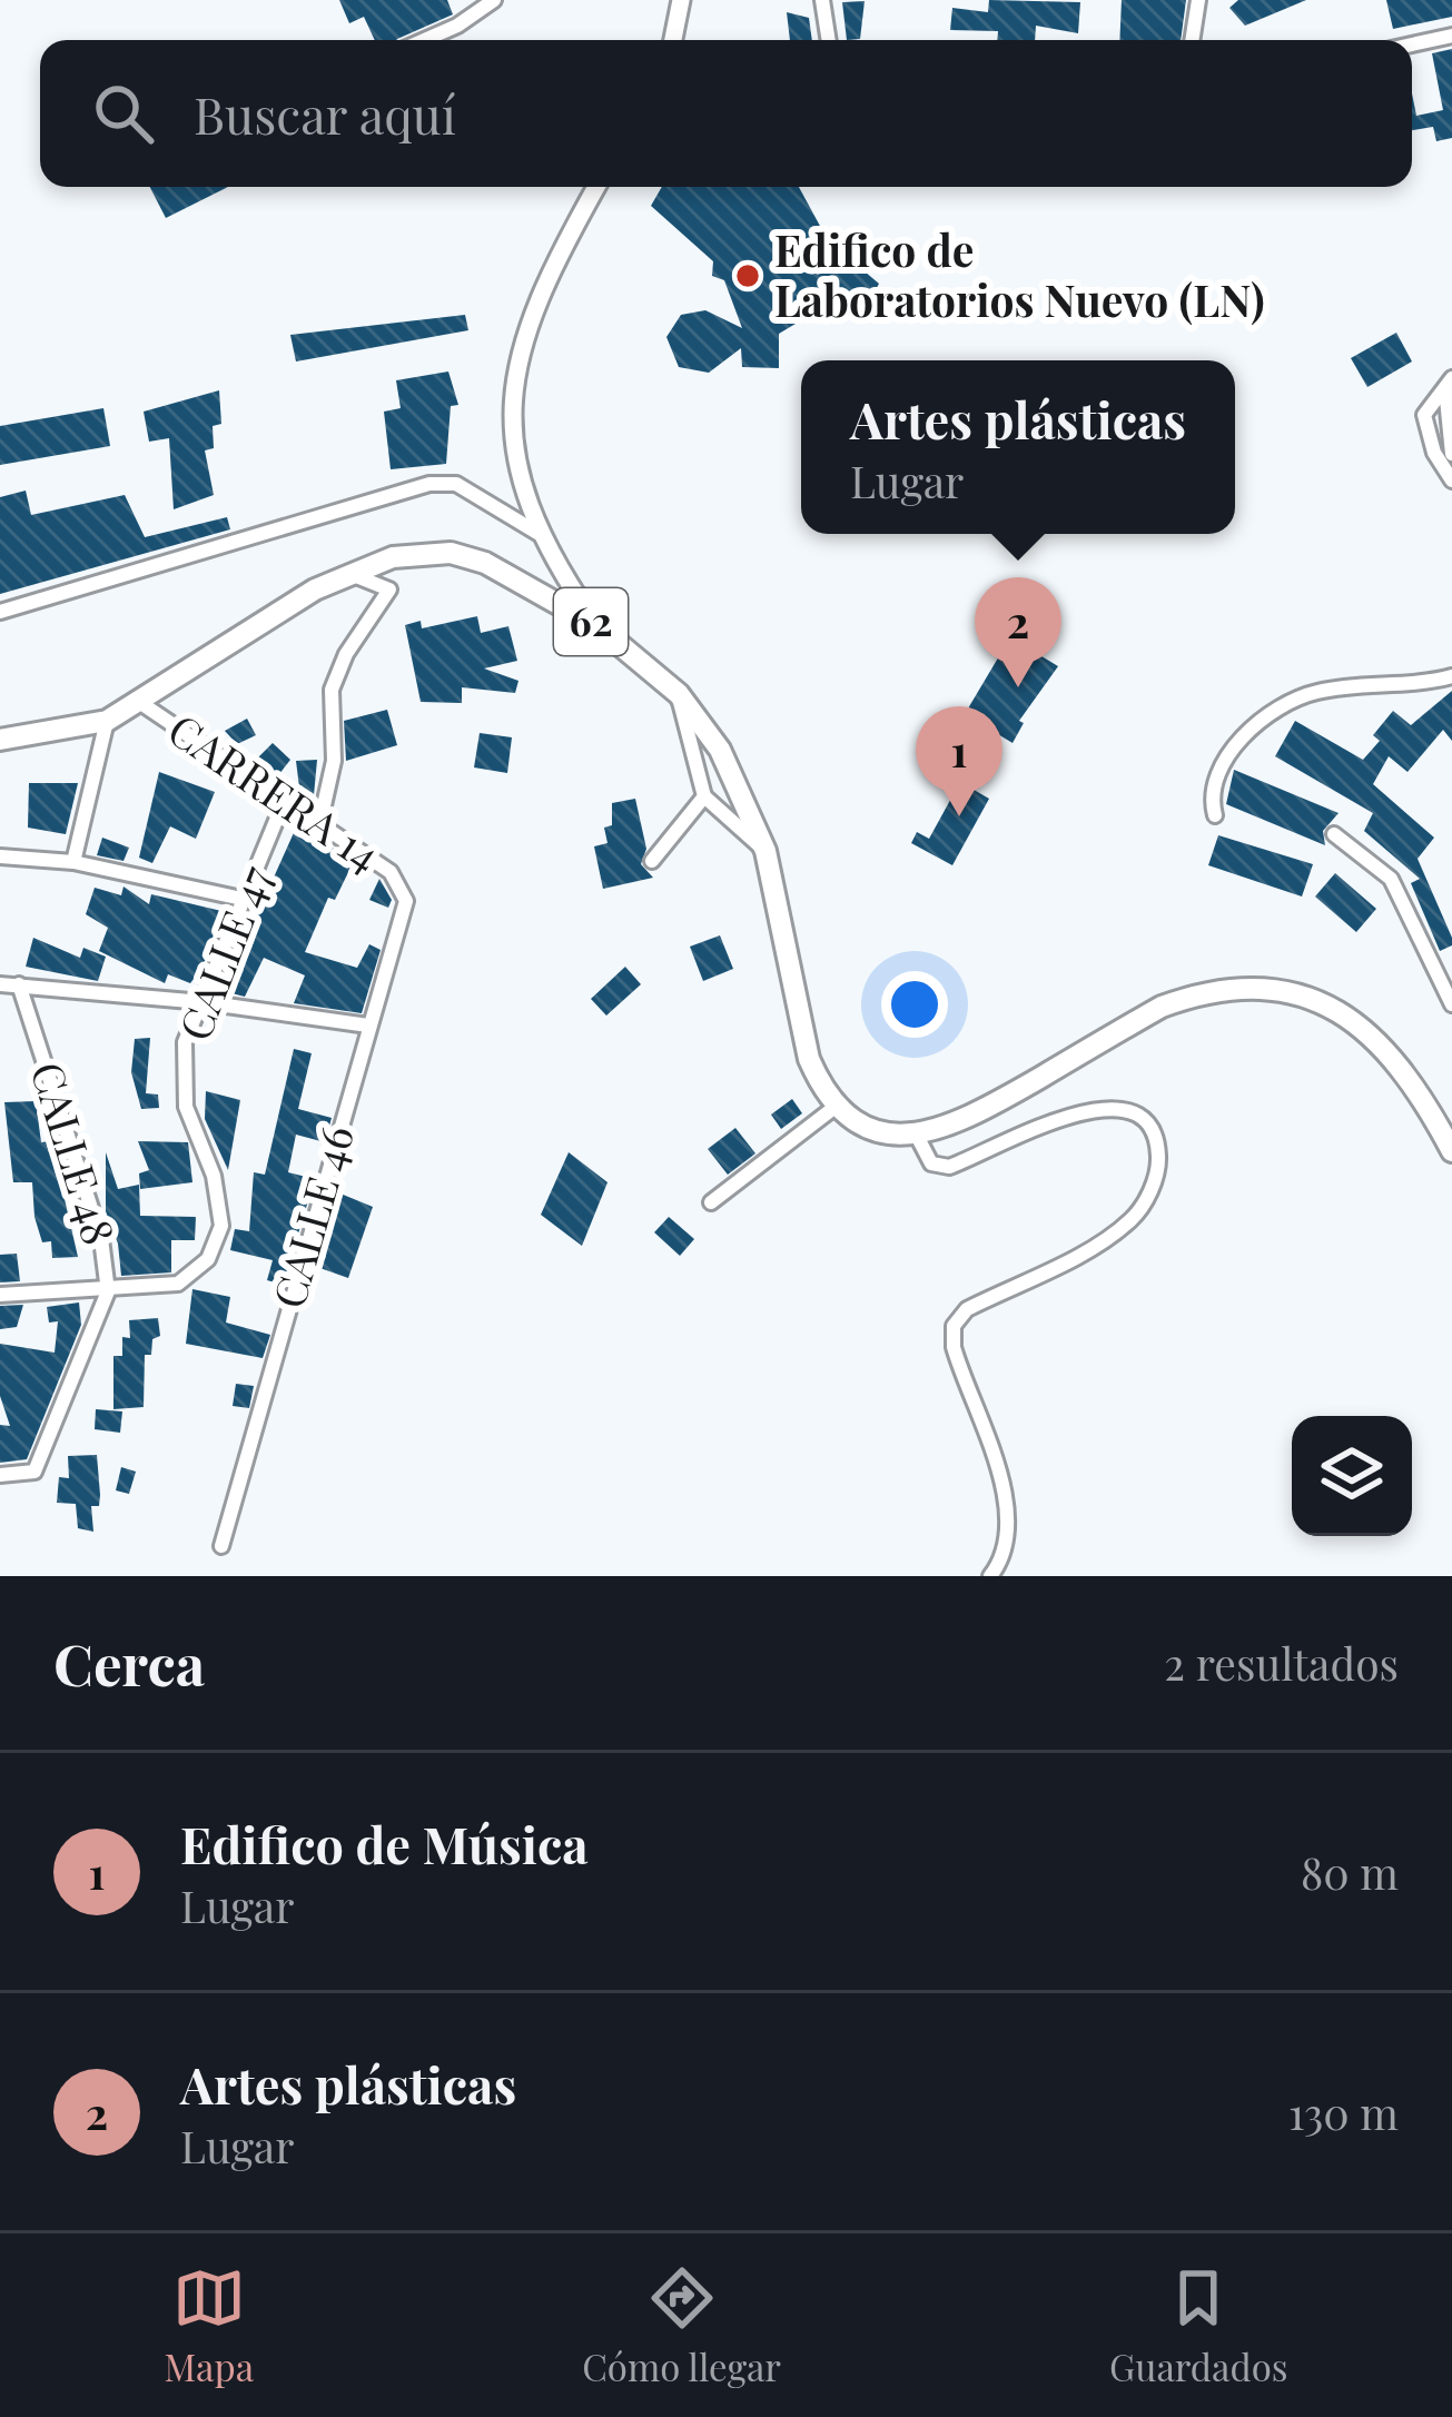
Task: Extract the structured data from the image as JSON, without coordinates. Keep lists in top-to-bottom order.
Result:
{
  "streets": {
    "main road": ["62"],
    "street": [
      "CARRERA 14",
      "CALLE 47",
      "CALLE 48",
      "CALLE 46"
    ]
  },
  "crossings": [
    ["62", "CARRERA 14"],
    ["62", "CALLE 47"],
    ["CARRERA 14", "CALLE 47"],
    ["CARRERA 14", "CALLE 46"],
    ["CALLE 47", "CALLE 48"]
  ],
  "places": ["Edifico de Laboratorios Nuevo (LN)"],
  "page": {
    "search": "Buscar aquí",
    "popup": ["Artes plásticas", "Lugar"],
    "pins": ["2", "1"],
    "heading": ["Cerca", "2 resultados"],
    "list": [
      {
        "mark": "1",
        "name": "Edifico de Música",
        "note": "Lugar",
        "value": "80 m"
      },
      {
        "mark": "2",
        "name": "Artes plásticas",
        "note": "Lugar",
        "value": "130 m"
      }
    ],
    "nav": ["Mapa", "Cómo llegar", "Guardados"]
  }
}
